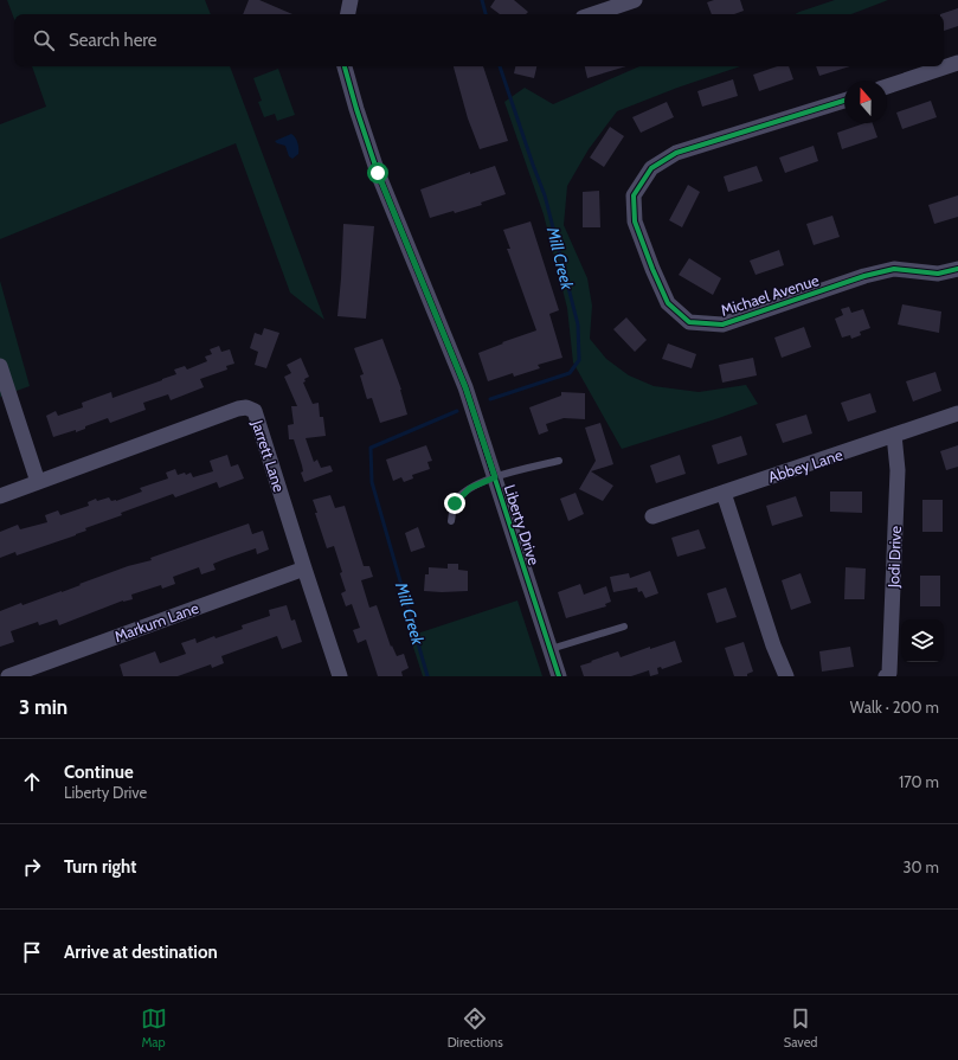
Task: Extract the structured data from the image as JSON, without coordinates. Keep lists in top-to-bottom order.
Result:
{
  "streets": {
    "street": [
      "Michael Avenue",
      "Jarrett Lane",
      "Abbey Lane",
      "Liberty Drive",
      "Jodi Drive",
      "Markum Lane"
    ]
  },
  "crossings": [
    ["Jarrett Lane", "Markum Lane"],
    ["Abbey Lane", "Jodi Drive"]
  ],
  "water": ["Mill Creek"],
  "north": "top",
  "page": {
    "search": "Search here",
    "heading": ["3 min", "Walk · 200 m"],
    "list": [
      ["Continue", "Liberty Drive", "170 m"],
      ["Turn right", "30 m"],
      "Arrive at destination"
    ],
    "nav": ["Map", "Directions", "Saved"]
  }
}
